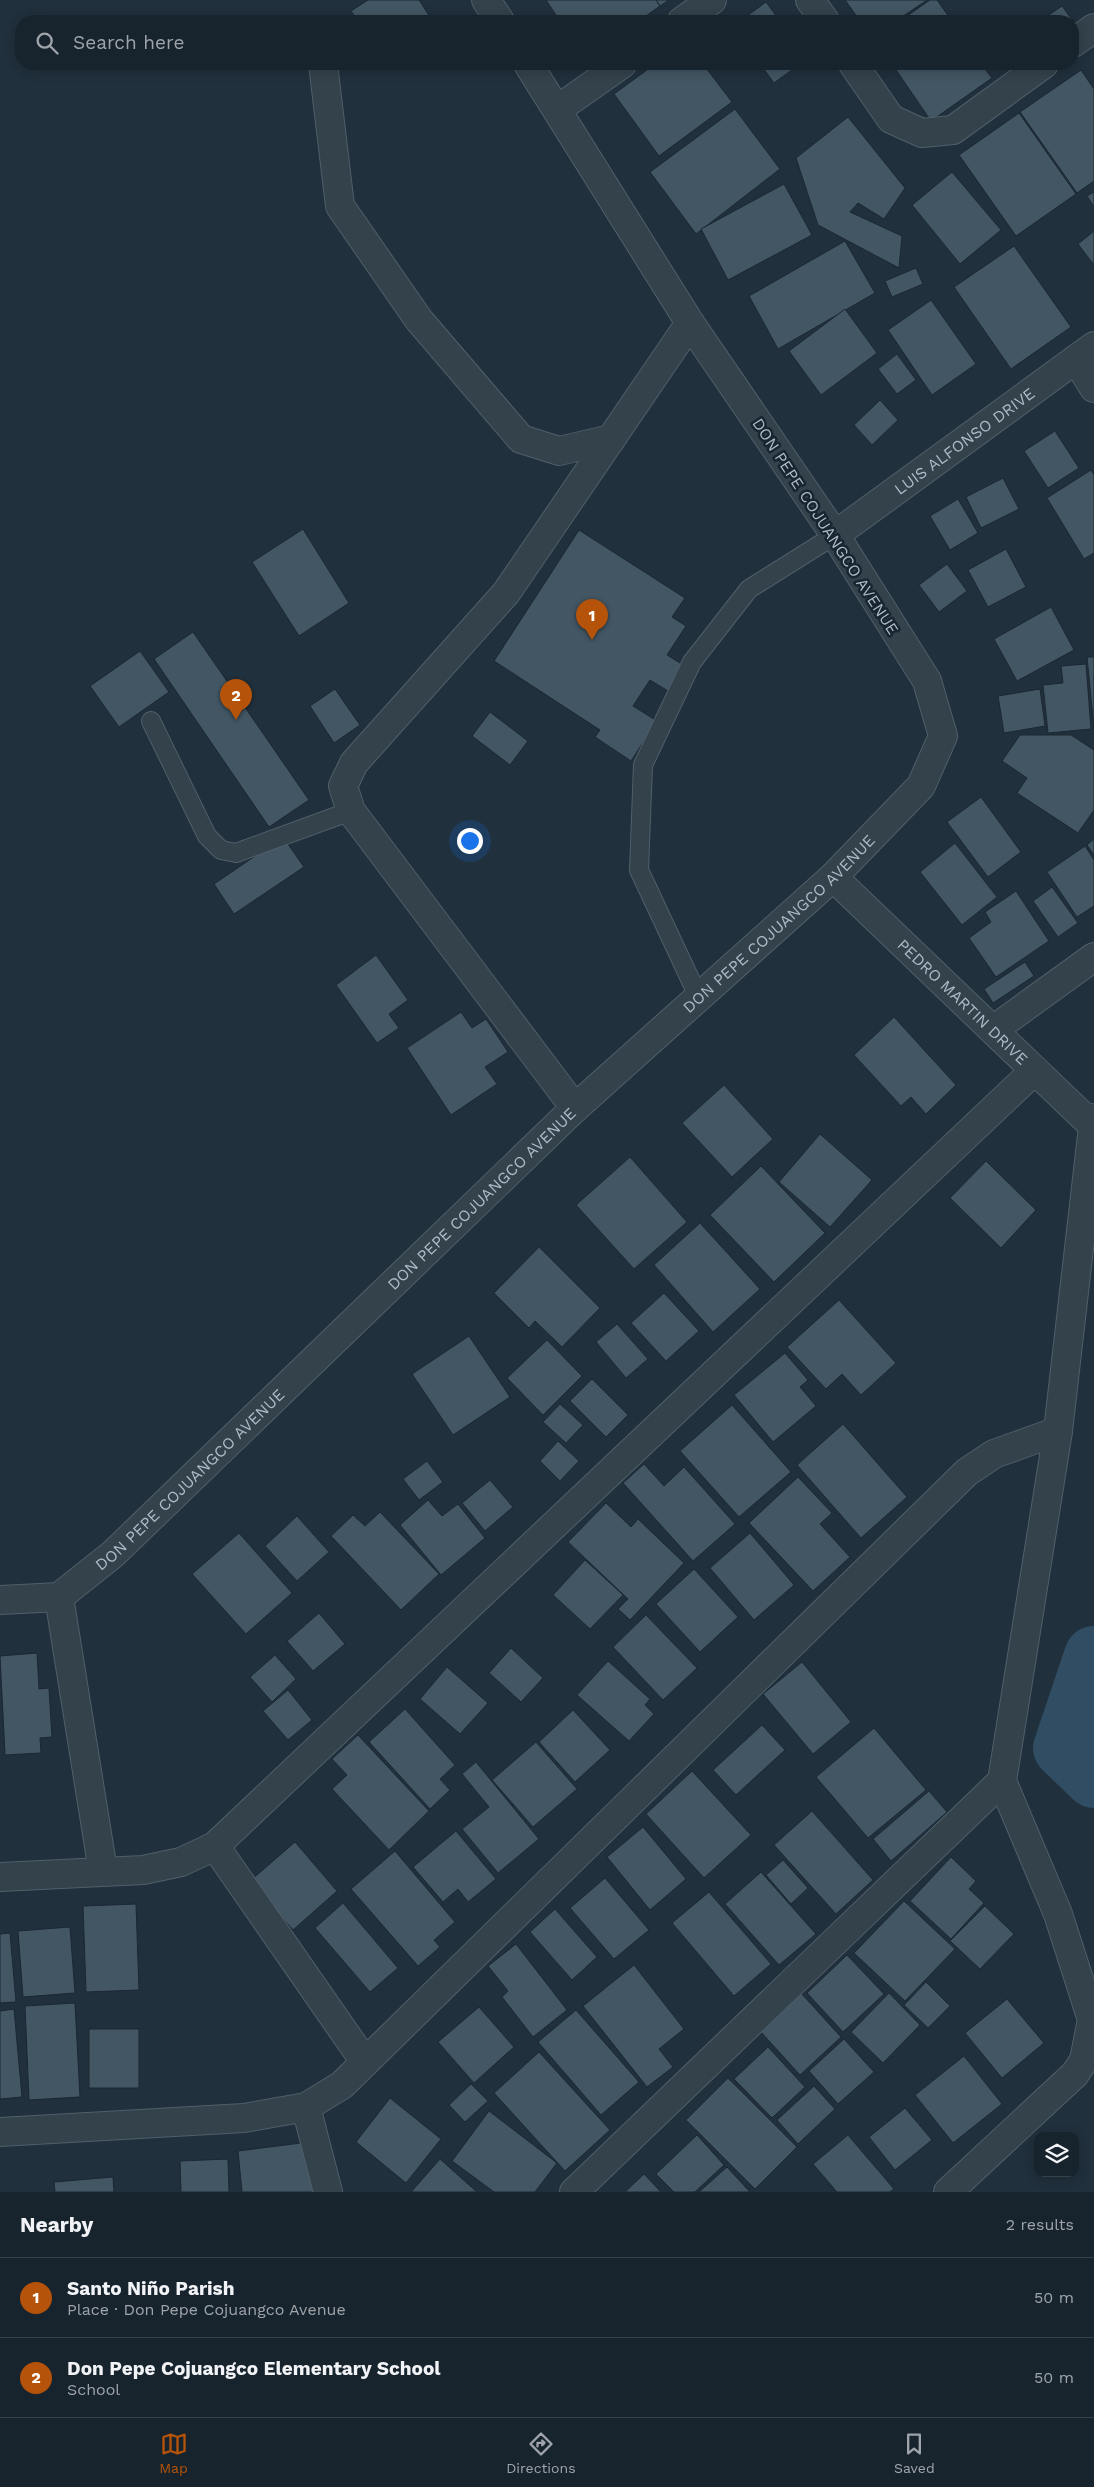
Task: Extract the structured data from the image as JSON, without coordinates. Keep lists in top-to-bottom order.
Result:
{
  "streets": {
    "street": ["LUIS ALFONSO DRIVE", "DON PEPE COJUANGCO AVENUE", "PEDRO MARTIN DRIVE"]
  },
  "crossings": [
    ["LUIS ALFONSO DRIVE", "DON PEPE COJUANGCO AVENUE"],
    ["DON PEPE COJUANGCO AVENUE", "PEDRO MARTIN DRIVE"]
  ],
  "page": {
    "search": "Search here",
    "pins": ["1", "2"],
    "heading": ["Nearby", "2 results"],
    "list": [
      {
        "mark": "1",
        "name": "Santo Niño Parish",
        "note": "Place · Don Pepe Cojuangco Avenue",
        "value": "50 m"
      },
      {
        "mark": "2",
        "name": "Don Pepe Cojuangco Elementary School",
        "note": "School",
        "value": "50 m"
      }
    ],
    "nav": ["Map", "Directions", "Saved"]
  }
}
